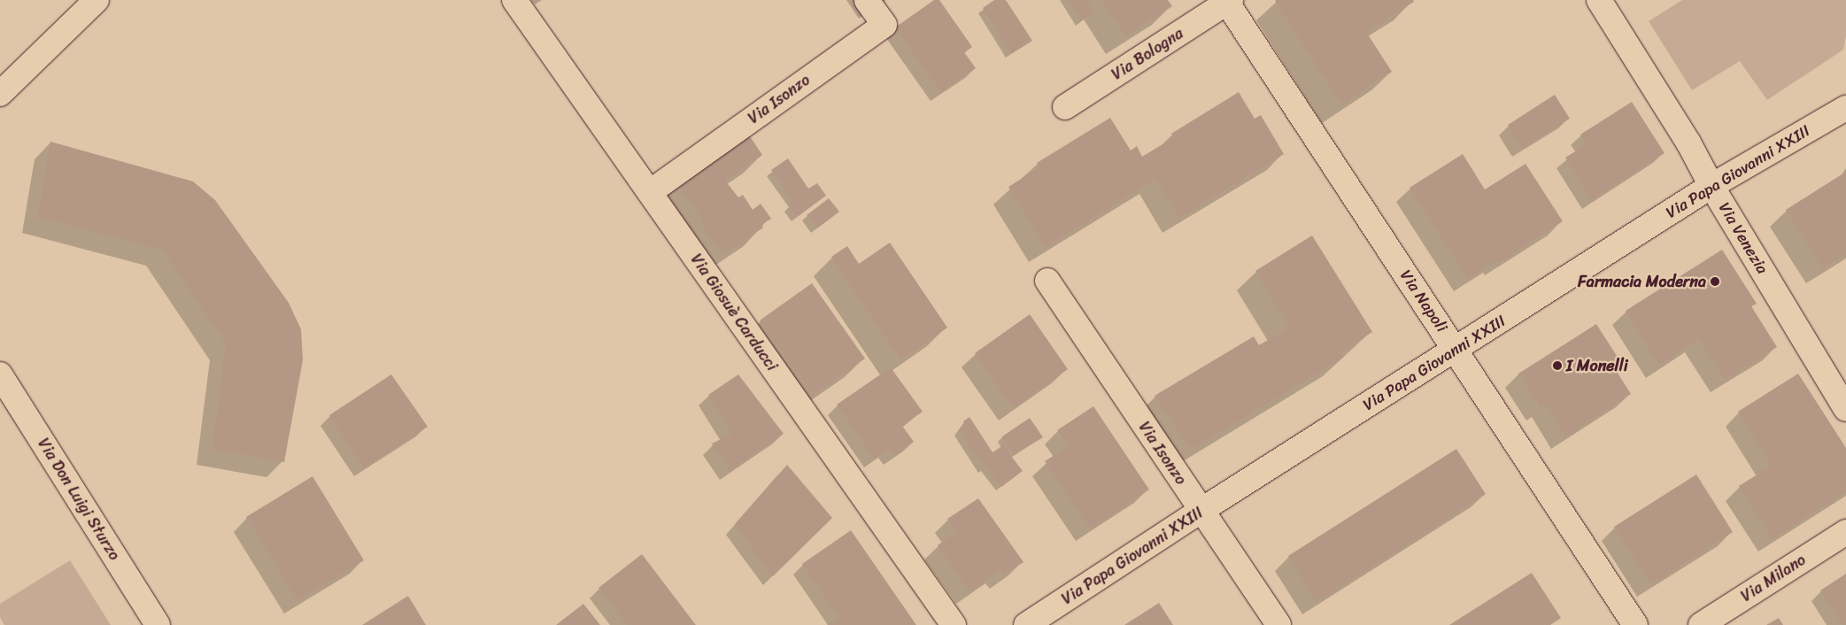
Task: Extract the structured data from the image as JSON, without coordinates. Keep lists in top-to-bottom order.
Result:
{
  "streets": {
    "street": [
      "Via Bologna",
      "Via Isonzo",
      "Via Papa Giovanni XXIII",
      "Via Venezia",
      "Via Napoli",
      "Via Giosuè Carducci",
      "Via Don Luigi Sturzo",
      "Via Milano"
    ]
  },
  "crossings": [
    ["Via Bologna", "Via Napoli"],
    ["Via Isonzo", "Via Papa Giovanni XXIII"],
    ["Via Isonzo", "Via Giosuè Carducci"],
    ["Via Papa Giovanni XXIII", "Via Venezia"],
    ["Via Papa Giovanni XXIII", "Via Napoli"]
  ],
  "places": ["Farmacia Moderna", "I Monelli"]
}
